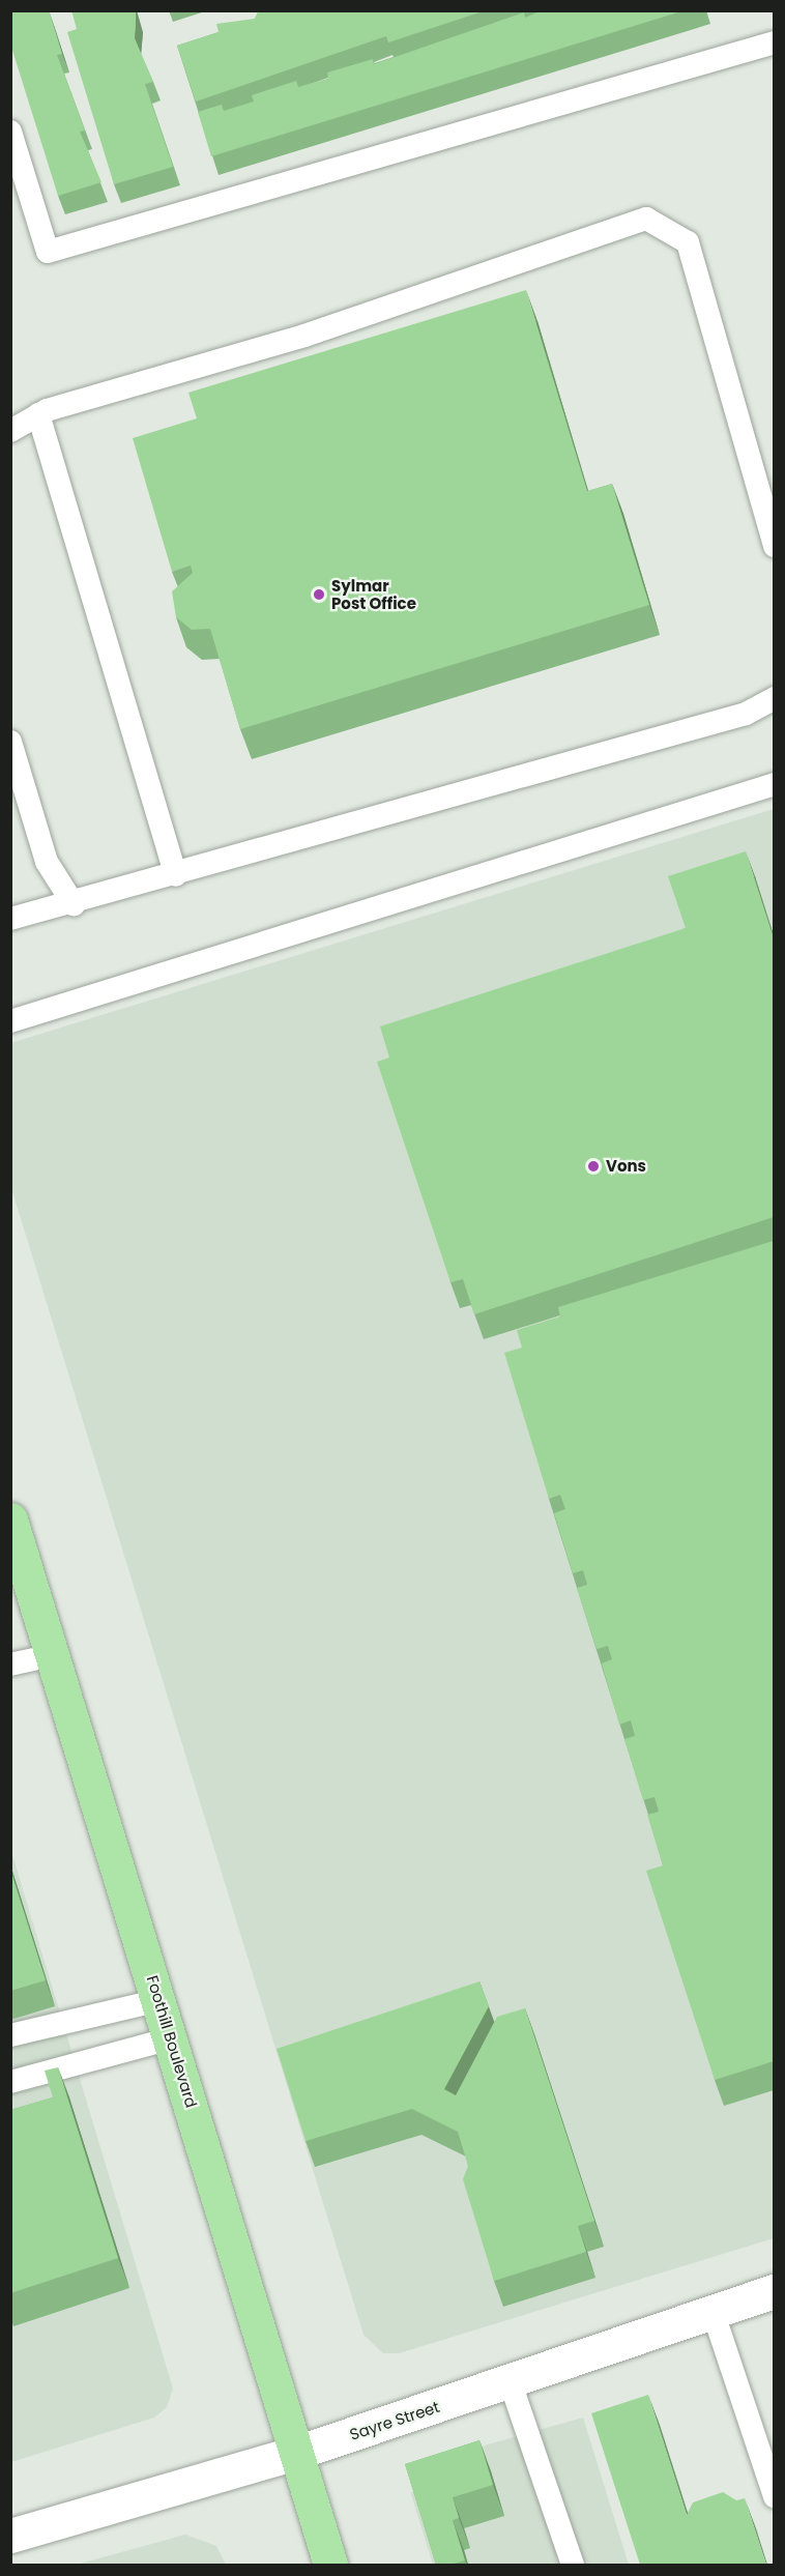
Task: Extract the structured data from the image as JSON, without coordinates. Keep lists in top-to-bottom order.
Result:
{
  "streets": {
    "main road": ["Foothill Boulevard"],
    "street": ["Sayre Street"]
  },
  "crossings": [
    ["Foothill Boulevard", "Sayre Street"]
  ],
  "places": ["Sylmar Post Office", "Vons"]
}
